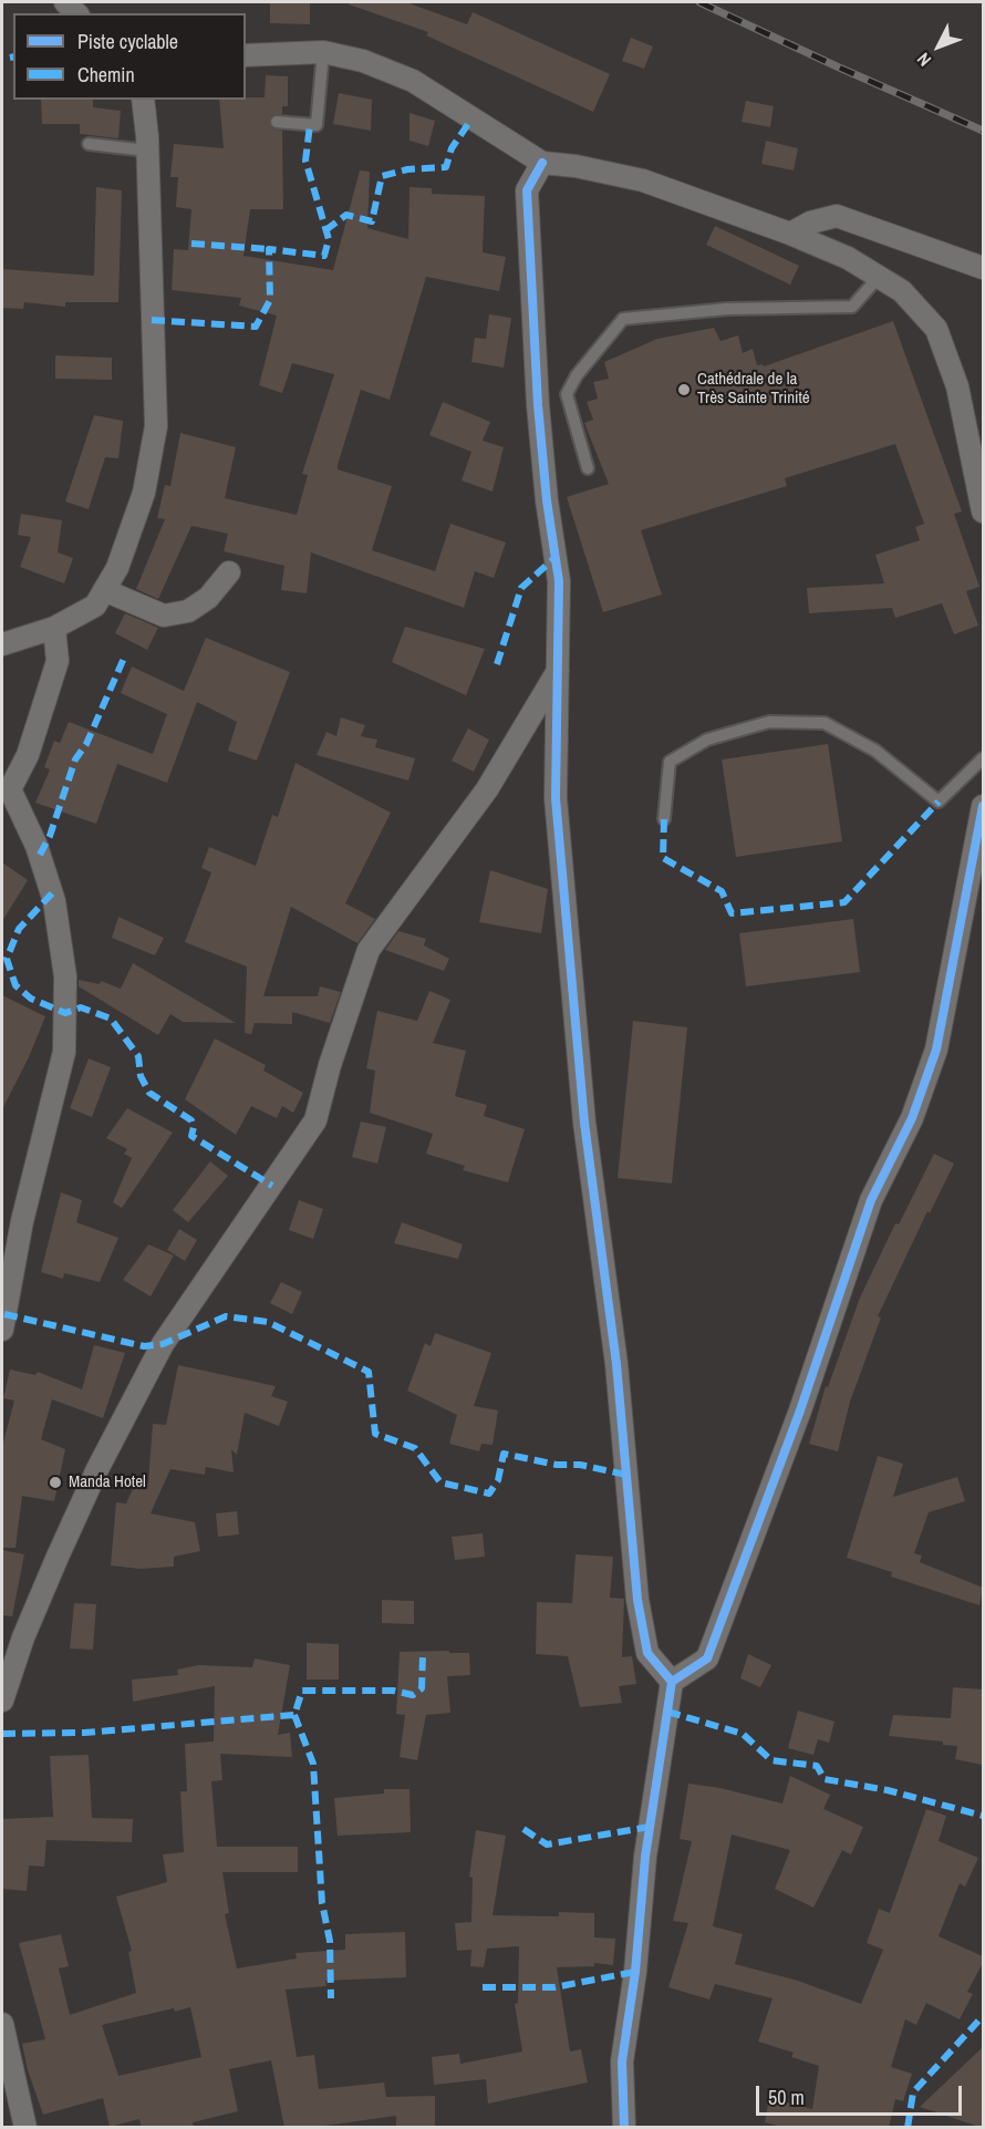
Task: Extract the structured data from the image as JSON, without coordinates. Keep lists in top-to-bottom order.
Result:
{
  "places": ["Cathédrale de la Très Sainte Trinité", "Manda Hotel"],
  "legend": ["Piste cyclable", "Chemin"],
  "scale_bar": "50 m",
  "north": "bottom left"
}
